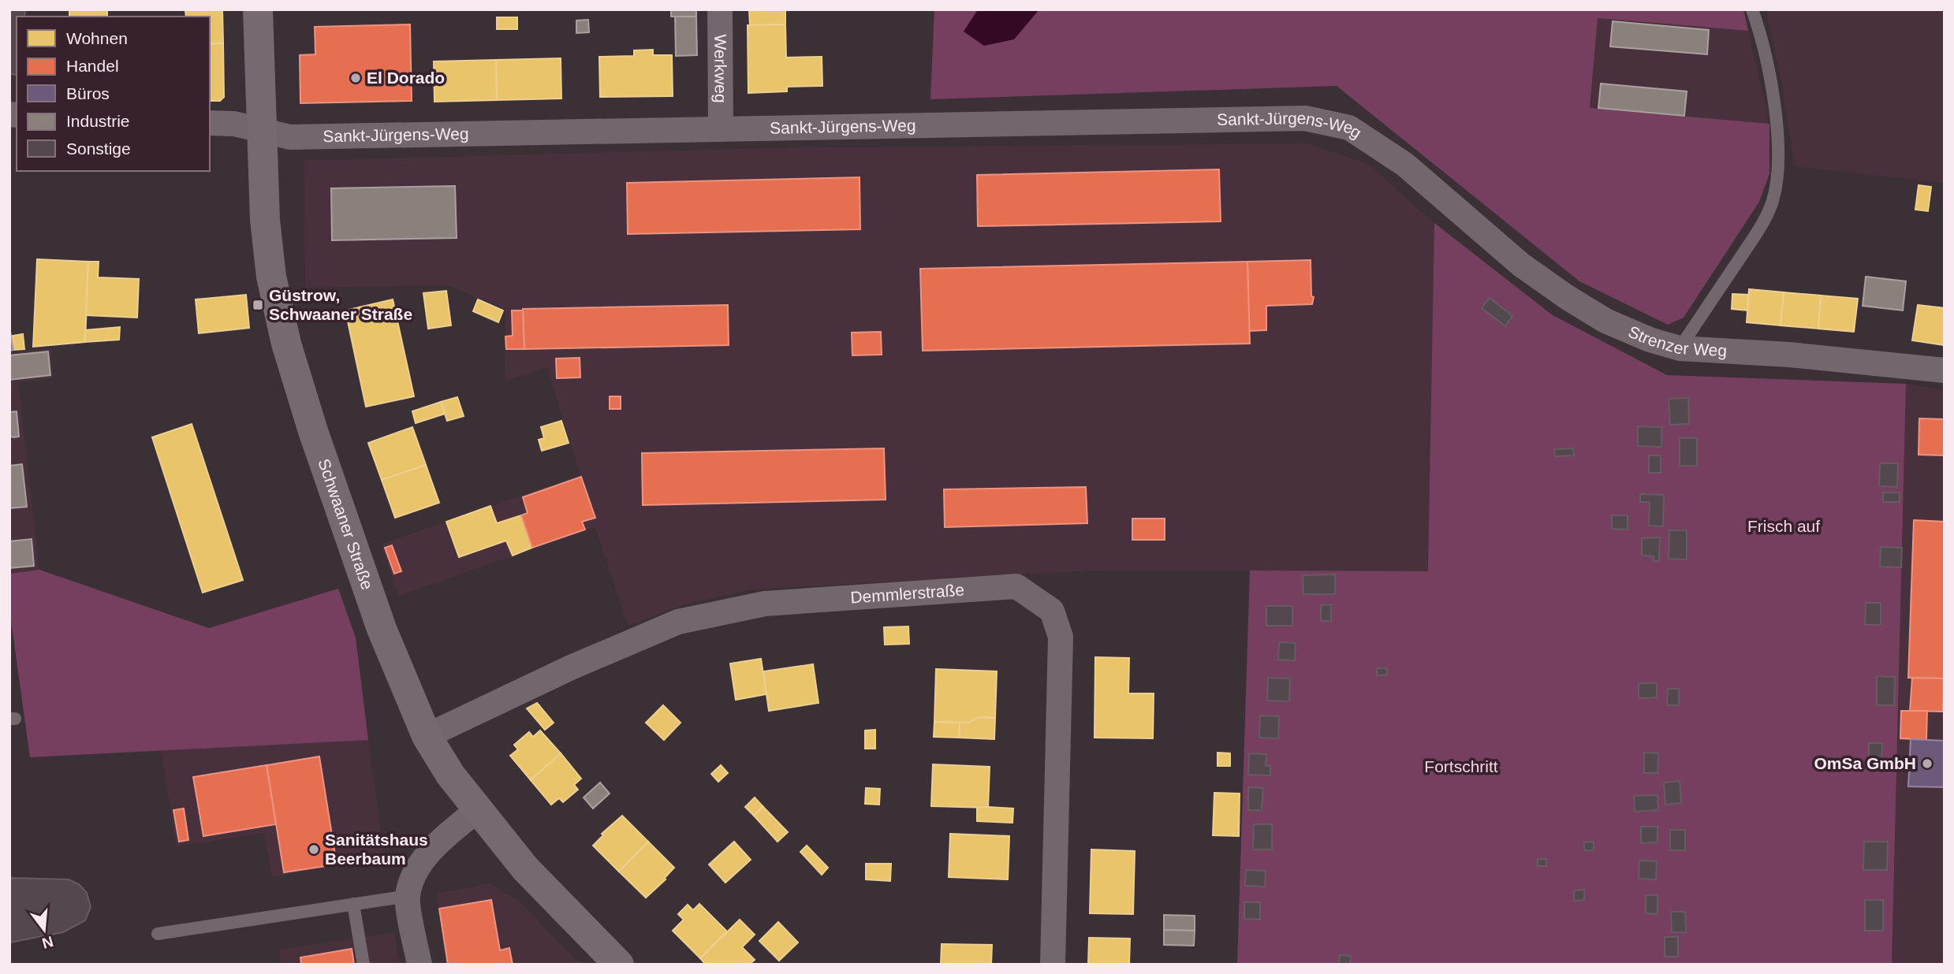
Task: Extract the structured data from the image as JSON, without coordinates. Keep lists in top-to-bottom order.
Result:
{
  "streets": {
    "main road": ["Schwaaner Straße"],
    "street": [
      "Werkweg",
      "Sankt-Jürgens-Weg",
      "Strenzer Weg",
      "Demmlerstraße"
    ]
  },
  "crossings": [
    ["Werkweg", "Sankt-Jürgens-Weg"],
    ["Sankt-Jürgens-Weg", "Strenzer Weg"],
    ["Sankt-Jürgens-Weg", "Schwaaner Straße"],
    ["Schwaaner Straße", "Demmlerstraße"]
  ],
  "parks": ["Frisch auf", "Fortschritt"],
  "places": {
    "other": ["El Dorado", "OmSa GmbH", "Sanitätshaus Beerbaum"],
    "transit": ["Güstrow, Schwaaner Straße"]
  },
  "legend": [
    "Wohnen",
    "Handel",
    "Büros",
    "Industrie",
    "Sonstige"
  ],
  "north": "bottom"
}
